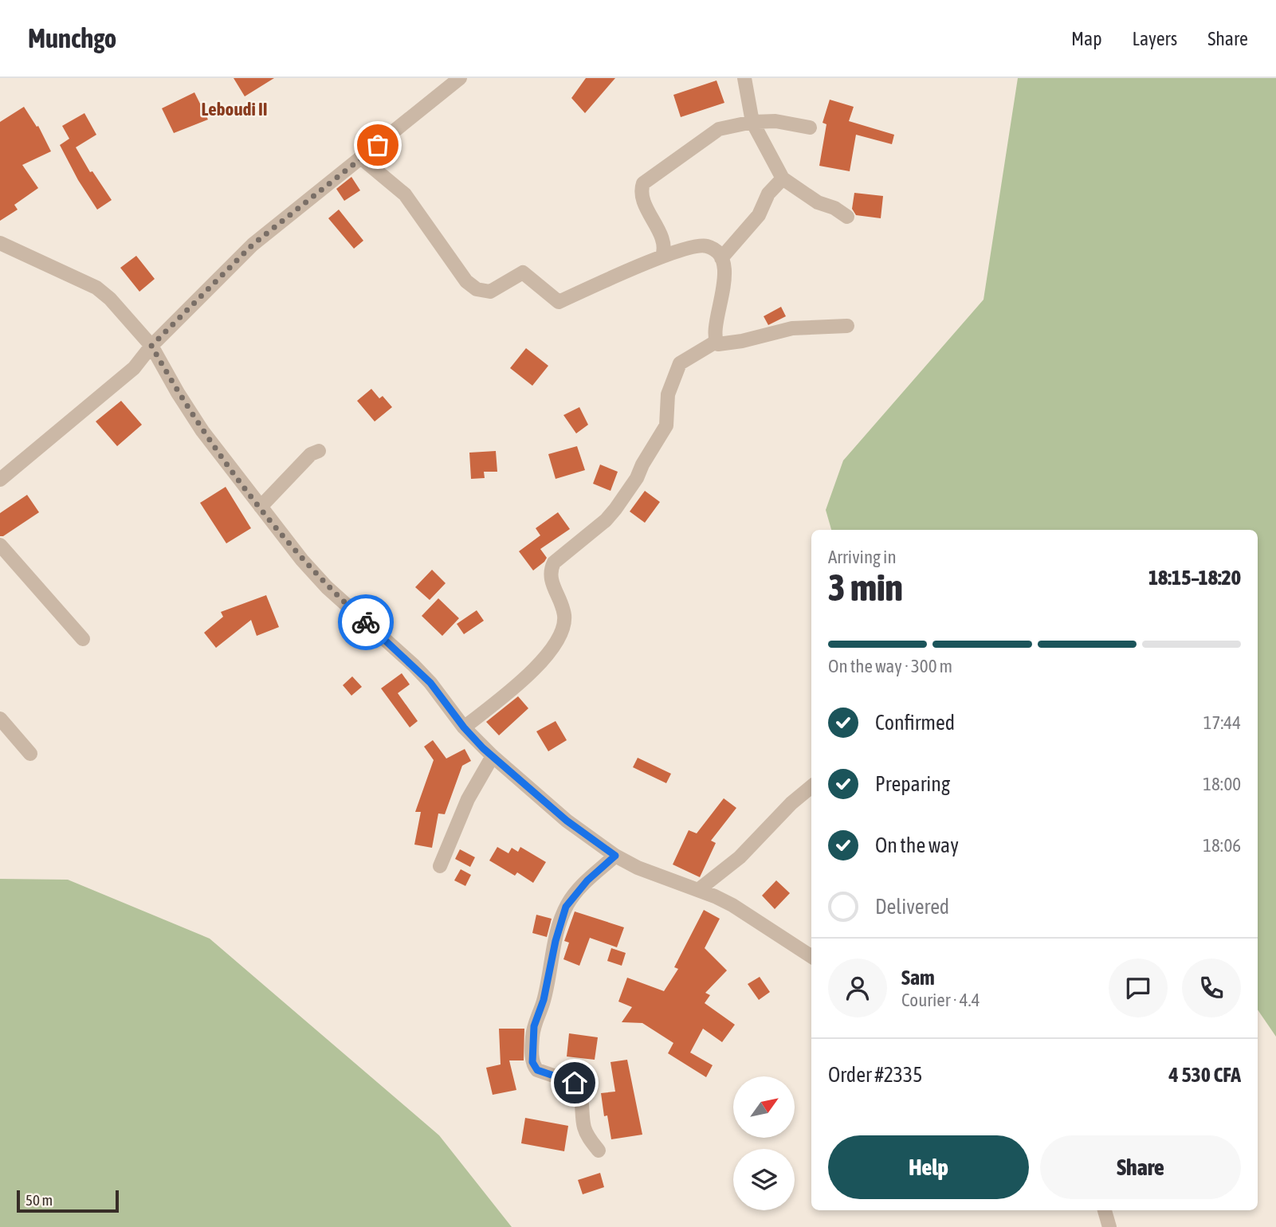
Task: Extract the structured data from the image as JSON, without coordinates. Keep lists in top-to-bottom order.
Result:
{
  "districts": ["Leboudi II"],
  "scale_bar": "50 m",
  "north": "top right",
  "page": {
    "header": "Munchgo",
    "nav": ["Map", "Layers", "Share"],
    "heading": ["3 min", "Arriving in", "18:15–18:20"],
    "panel": [
      "Sam",
      "Courier · 4.4",
      "Order #2335",
      "4 530 CFA"
    ],
    "bar": "On the way · 300 m",
    "list": [
      ["Confirmed", "17:44"],
      ["Preparing", "18:00"],
      ["On the way", "18:06"],
      "Delivered"
    ],
    "buttons": ["Help", "Share"],
    "scale": "50 m"
  }
}
